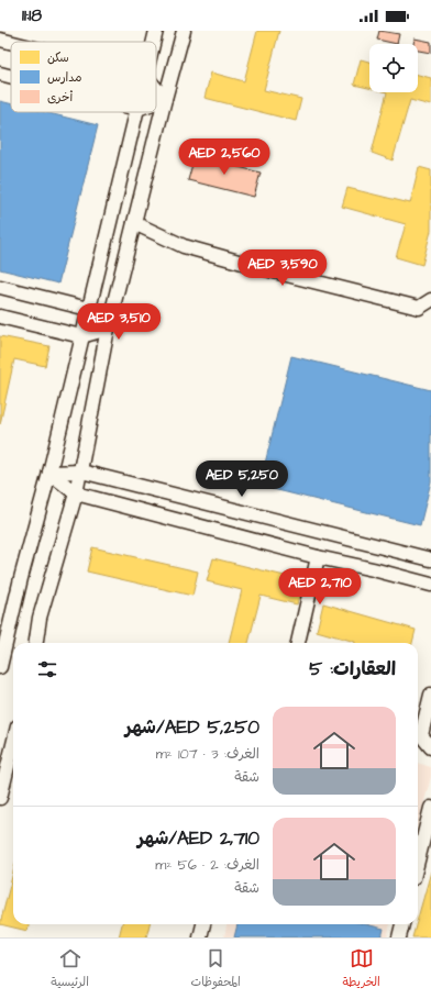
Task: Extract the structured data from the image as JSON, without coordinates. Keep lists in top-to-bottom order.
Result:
{
  "legend": ["سكن", "مدارس", "أخرى"],
  "page": {
    "status": "11:18",
    "price": [
      "AED 2,560",
      "AED 3,590",
      "AED 3,510",
      "AED 5,250",
      "AED 2,710"
    ],
    "heading": "العقارات: 5",
    "list": [
      {
        "name": "AED 5,250/شهر",
        "note": "الغرف: 3 · 107 m² · شقة"
      },
      {
        "name": "AED 2,710/شهر",
        "note": "الغرف: 2 · 56 m² · شقة"
      }
    ],
    "tabs": ["الخريطة", "المحفوظات", "الرئيسية"]
  }
}
